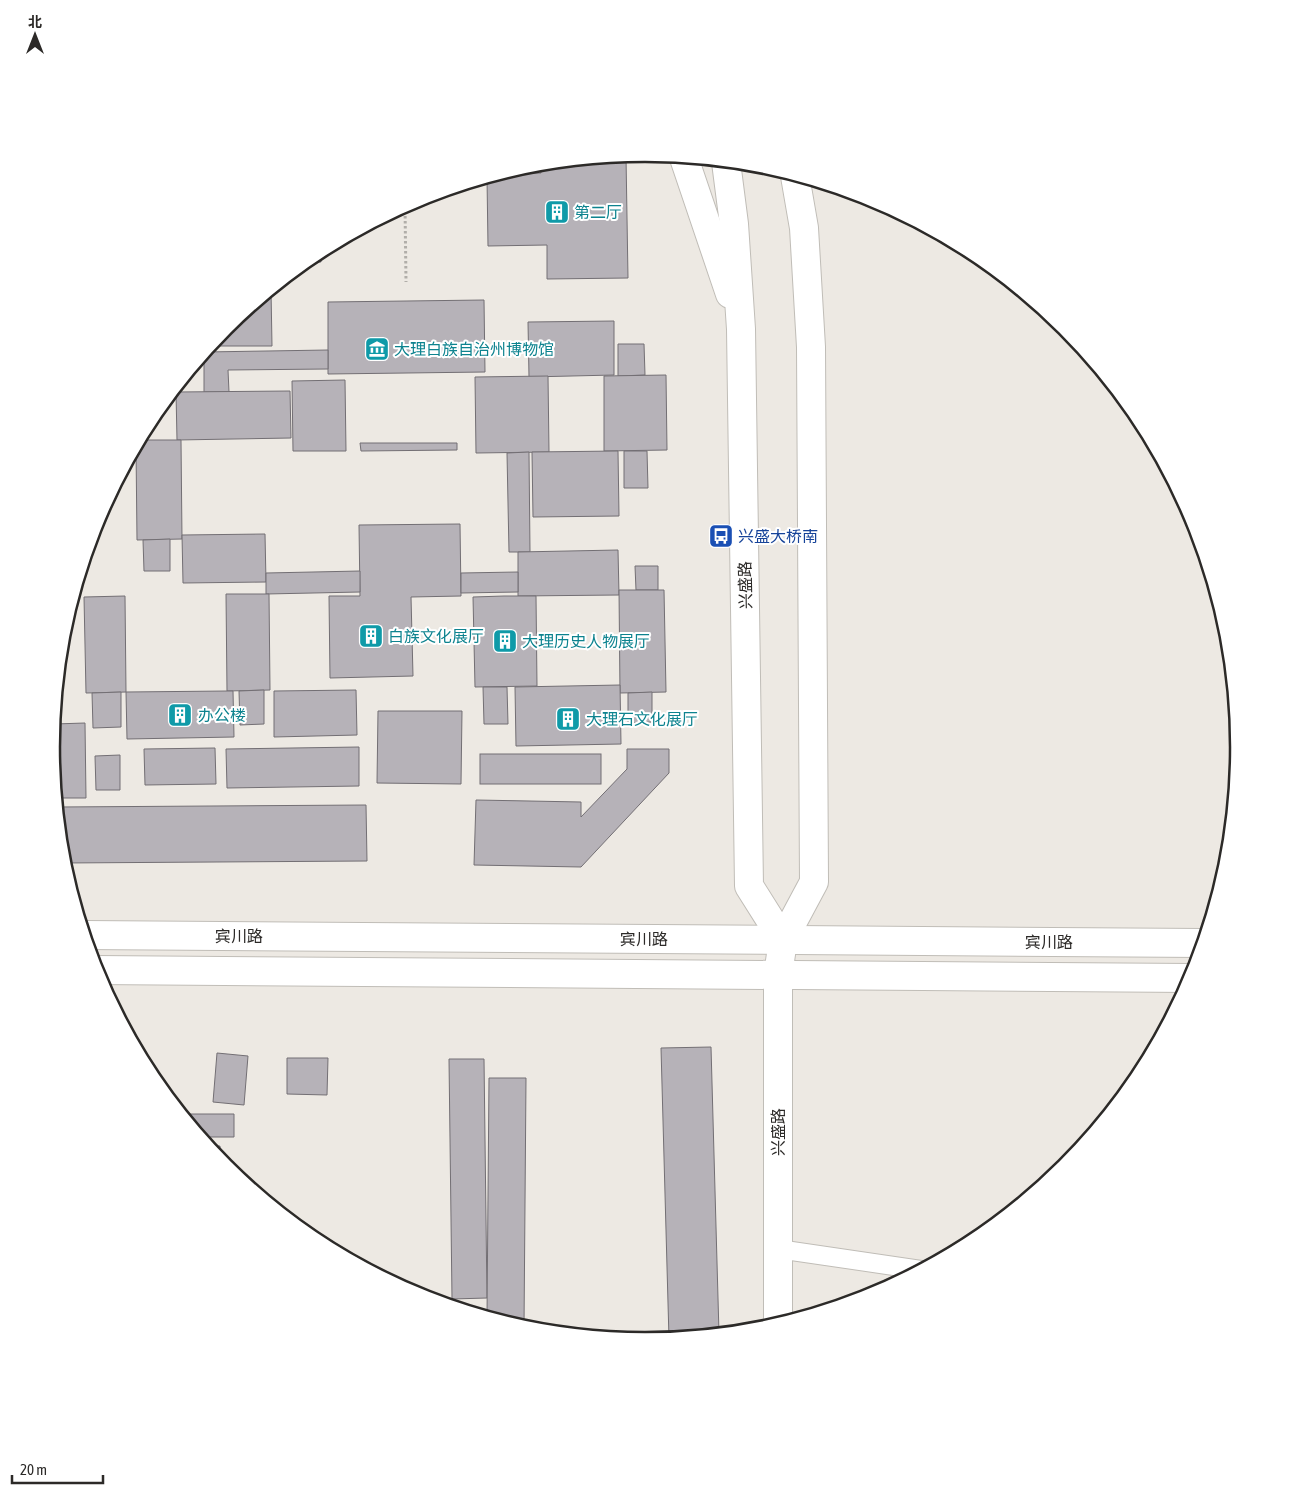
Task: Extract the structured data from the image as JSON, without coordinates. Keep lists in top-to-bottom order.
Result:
{
  "streets": {
    "street": ["兴盛路", "宾川路"]
  },
  "crossings": [
    ["兴盛路", "宾川路"]
  ],
  "places": {
    "building": [
      "第二厅",
      "白族文化展厅",
      "大理历史人物展厅",
      "办公楼",
      "大理石文化展厅"
    ],
    "museum": ["大理白族自治州博物馆"],
    "bus stop": ["兴盛大桥南"]
  },
  "scale_bar": "20 m",
  "north": "top"
}
